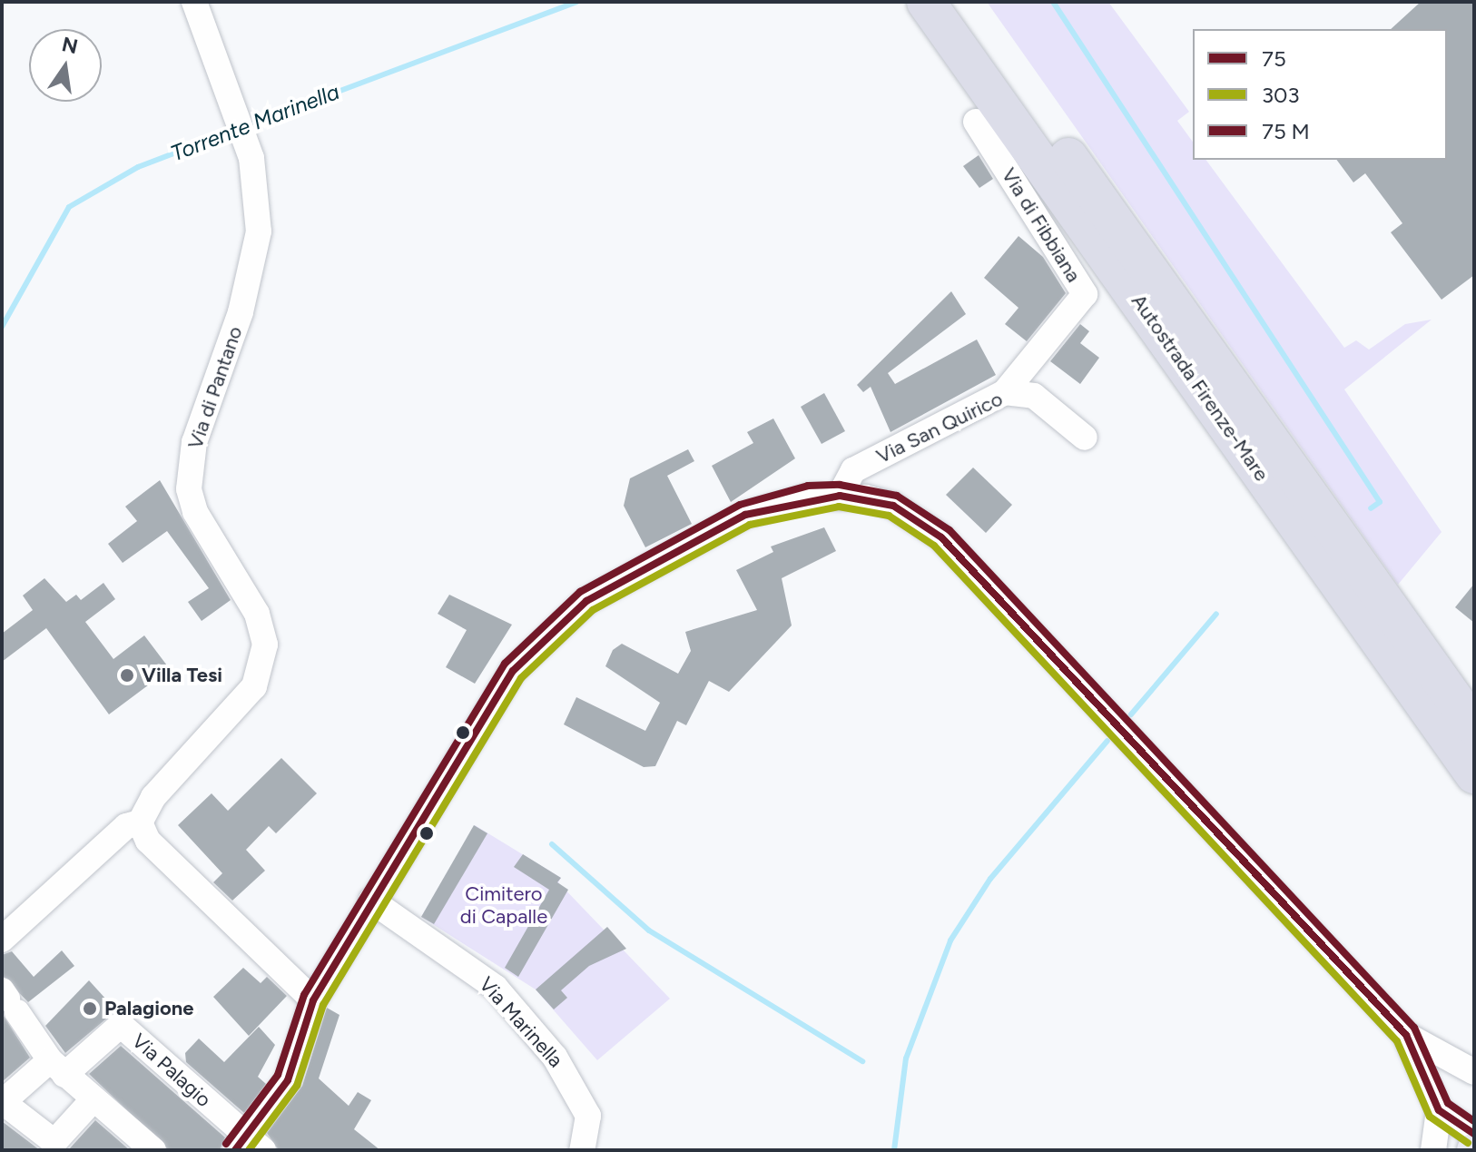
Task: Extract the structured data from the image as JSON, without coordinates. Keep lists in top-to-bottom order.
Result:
{
  "streets": {
    "highway": ["Autostrada Firenze-Mare"],
    "street": [
      "Via di Fibbiana",
      "Via di Pantano",
      "Via San Quirico",
      "Via Marinella",
      "Via Palagio"
    ]
  },
  "crossings": [
    ["Via di Fibbiana", "Via San Quirico"]
  ],
  "water": ["Torrente Marinella"],
  "parks": ["Cimitero di Capalle"],
  "places": ["Villa Tesi", "Palagione"],
  "lines": ["transit line 75", "transit line 303"],
  "legend": ["75", "303", "75 M"],
  "north": "top"
}
